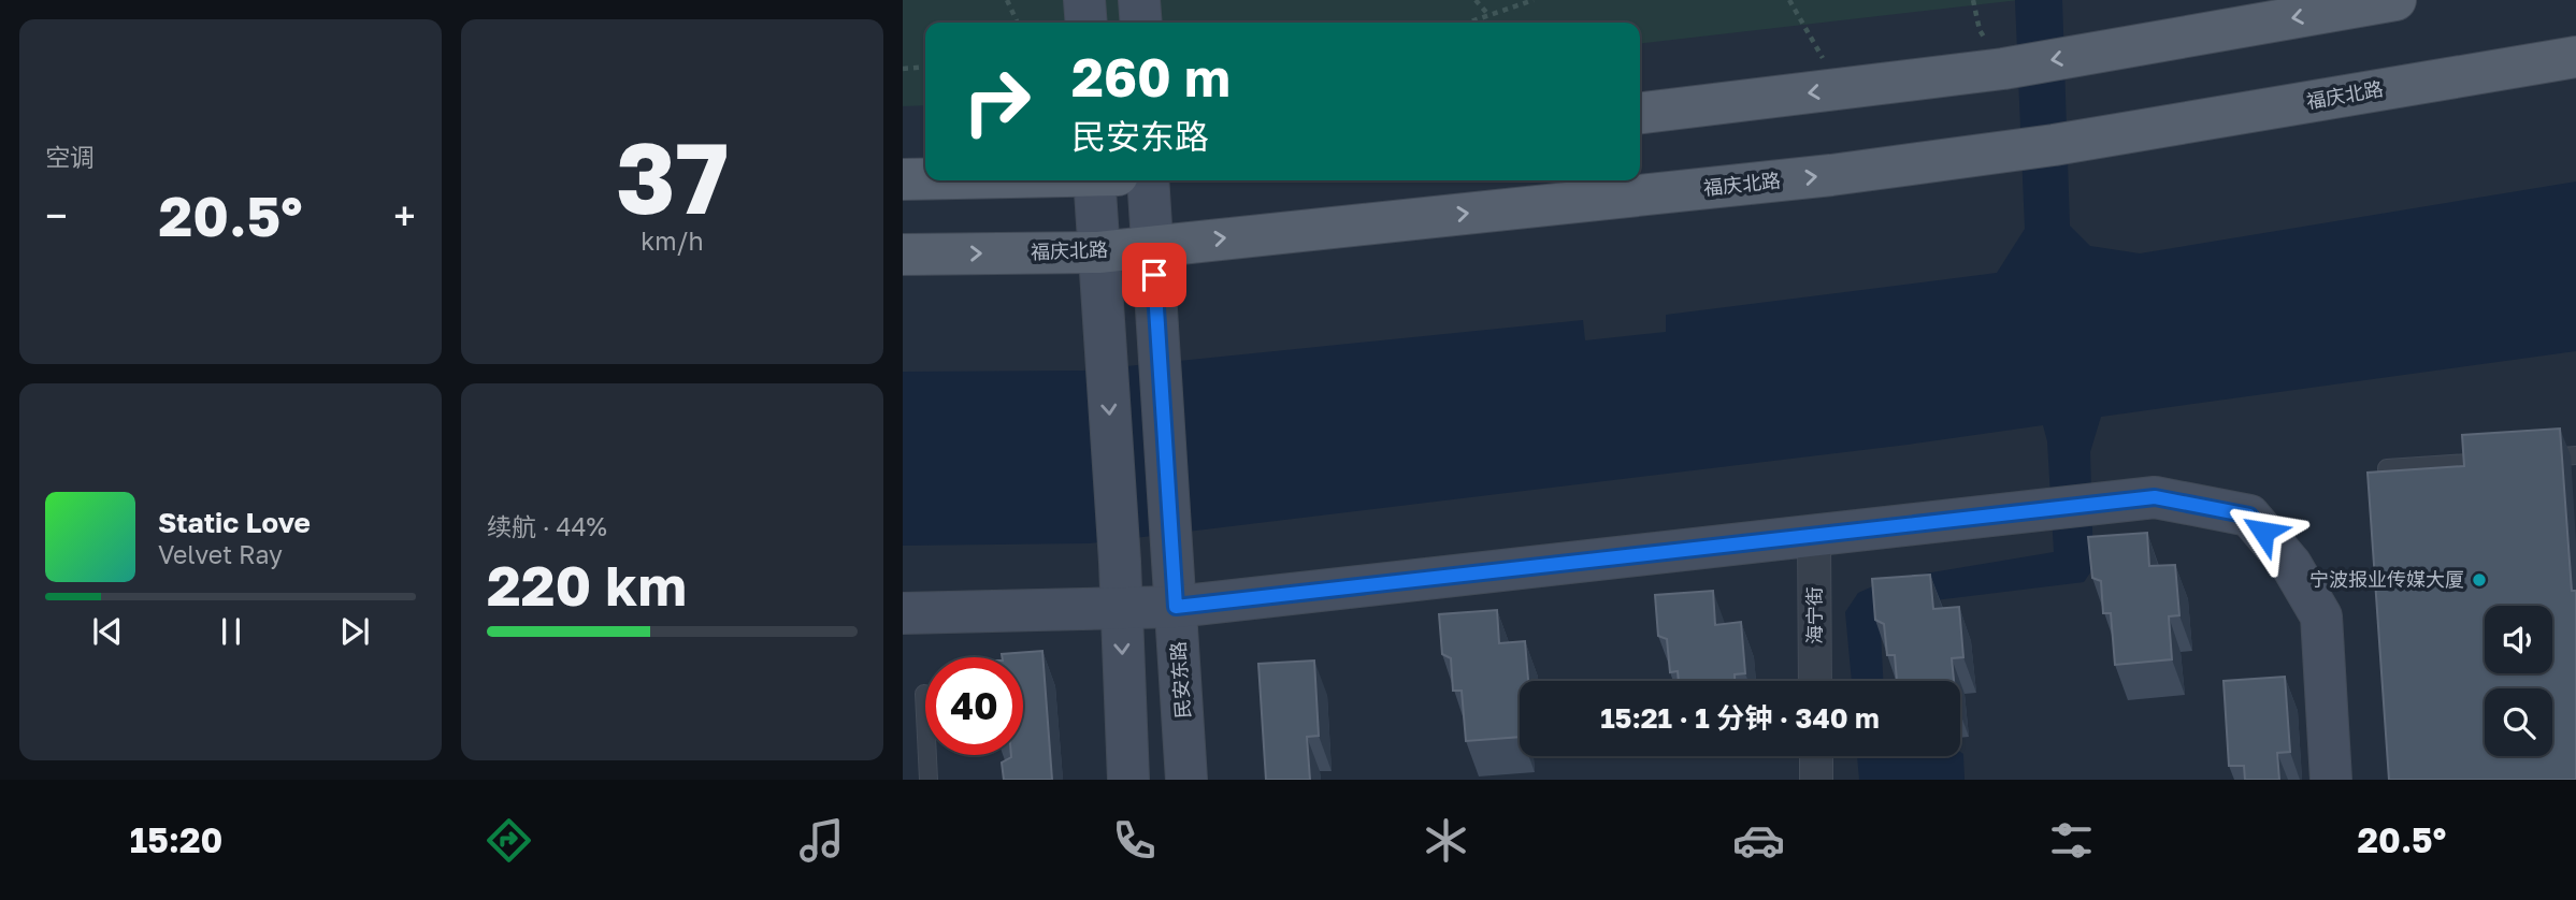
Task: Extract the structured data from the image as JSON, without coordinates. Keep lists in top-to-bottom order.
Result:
{
  "streets": {
    "main road": ["福庆北路"],
    "street": ["海宁街", "民安东路"]
  },
  "crossings": [
    ["福庆北路", "民安东路"]
  ],
  "places": ["宁波报业传媒大厦"],
  "page": {
    "tile": [
      "空调",
      ["37", "km/h"],
      ["续航 · 44%", "220 km"]
    ],
    "turn": ["260 m", "民安东路"],
    "heat": ["−", "20.5°", "+"],
    "song": ["Static Love", "Velvet Ray"],
    "limit": "40",
    "trip": "15:21 · 1 分钟 · 340 m",
    "tabs": ["15:20", "20.5°"]
  }
}
